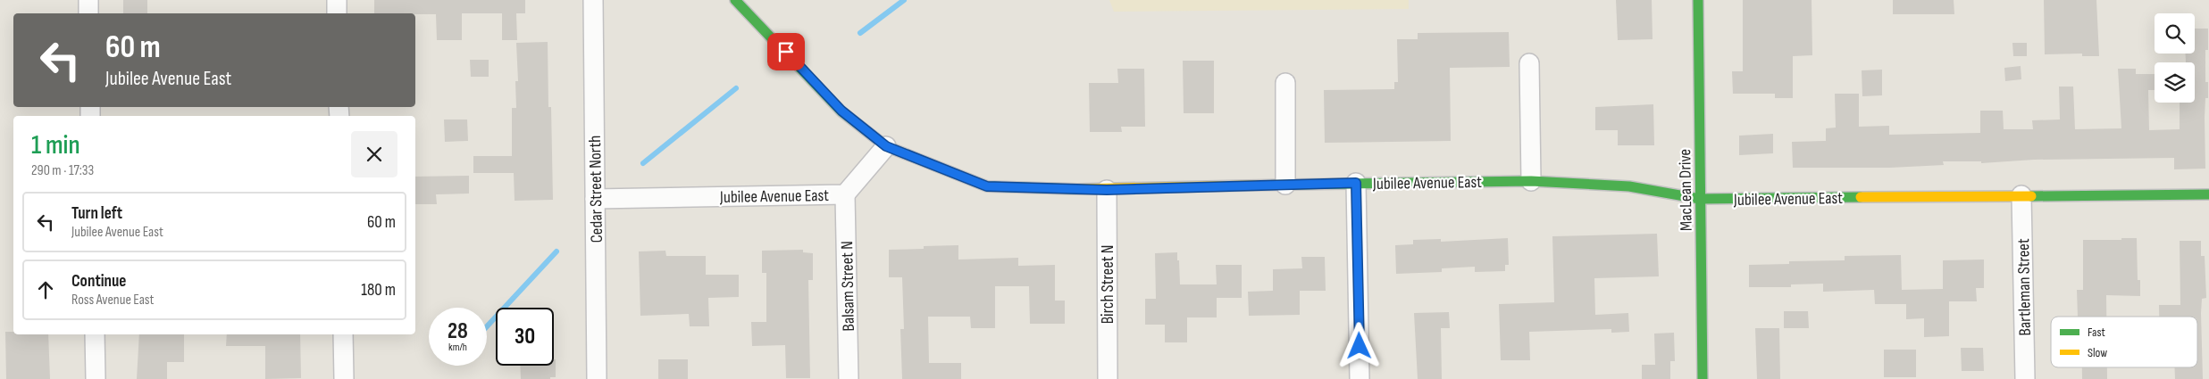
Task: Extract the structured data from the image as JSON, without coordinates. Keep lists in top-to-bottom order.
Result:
{
  "streets": {
    "main road": ["Jubilee Avenue East", "MacLean Drive"],
    "street": [
      "Cedar Street North",
      "Birch Street N",
      "Balsam Street N",
      "Bartleman Street"
    ]
  },
  "crossings": [
    ["Jubilee Avenue East", "Cedar Street North"],
    ["Jubilee Avenue East", "MacLean Drive"],
    ["Jubilee Avenue East", "Birch Street N"],
    ["Jubilee Avenue East", "Balsam Street N"],
    ["Jubilee Avenue East", "Bartleman Street"]
  ],
  "legend": ["Fast", "Slow"],
  "page": {
    "turn": ["60 m", "Jubilee Avenue East"],
    "heading": ["1 min", "290 m · 17:33"],
    "list": [
      {
        "name": "Turn left",
        "note": "Jubilee Avenue East",
        "value": "60 m"
      },
      {
        "name": "Continue",
        "note": "Ross Avenue East",
        "value": "180 m"
      }
    ],
    "speed": "28 km/h",
    "limit": "30"
  }
}
